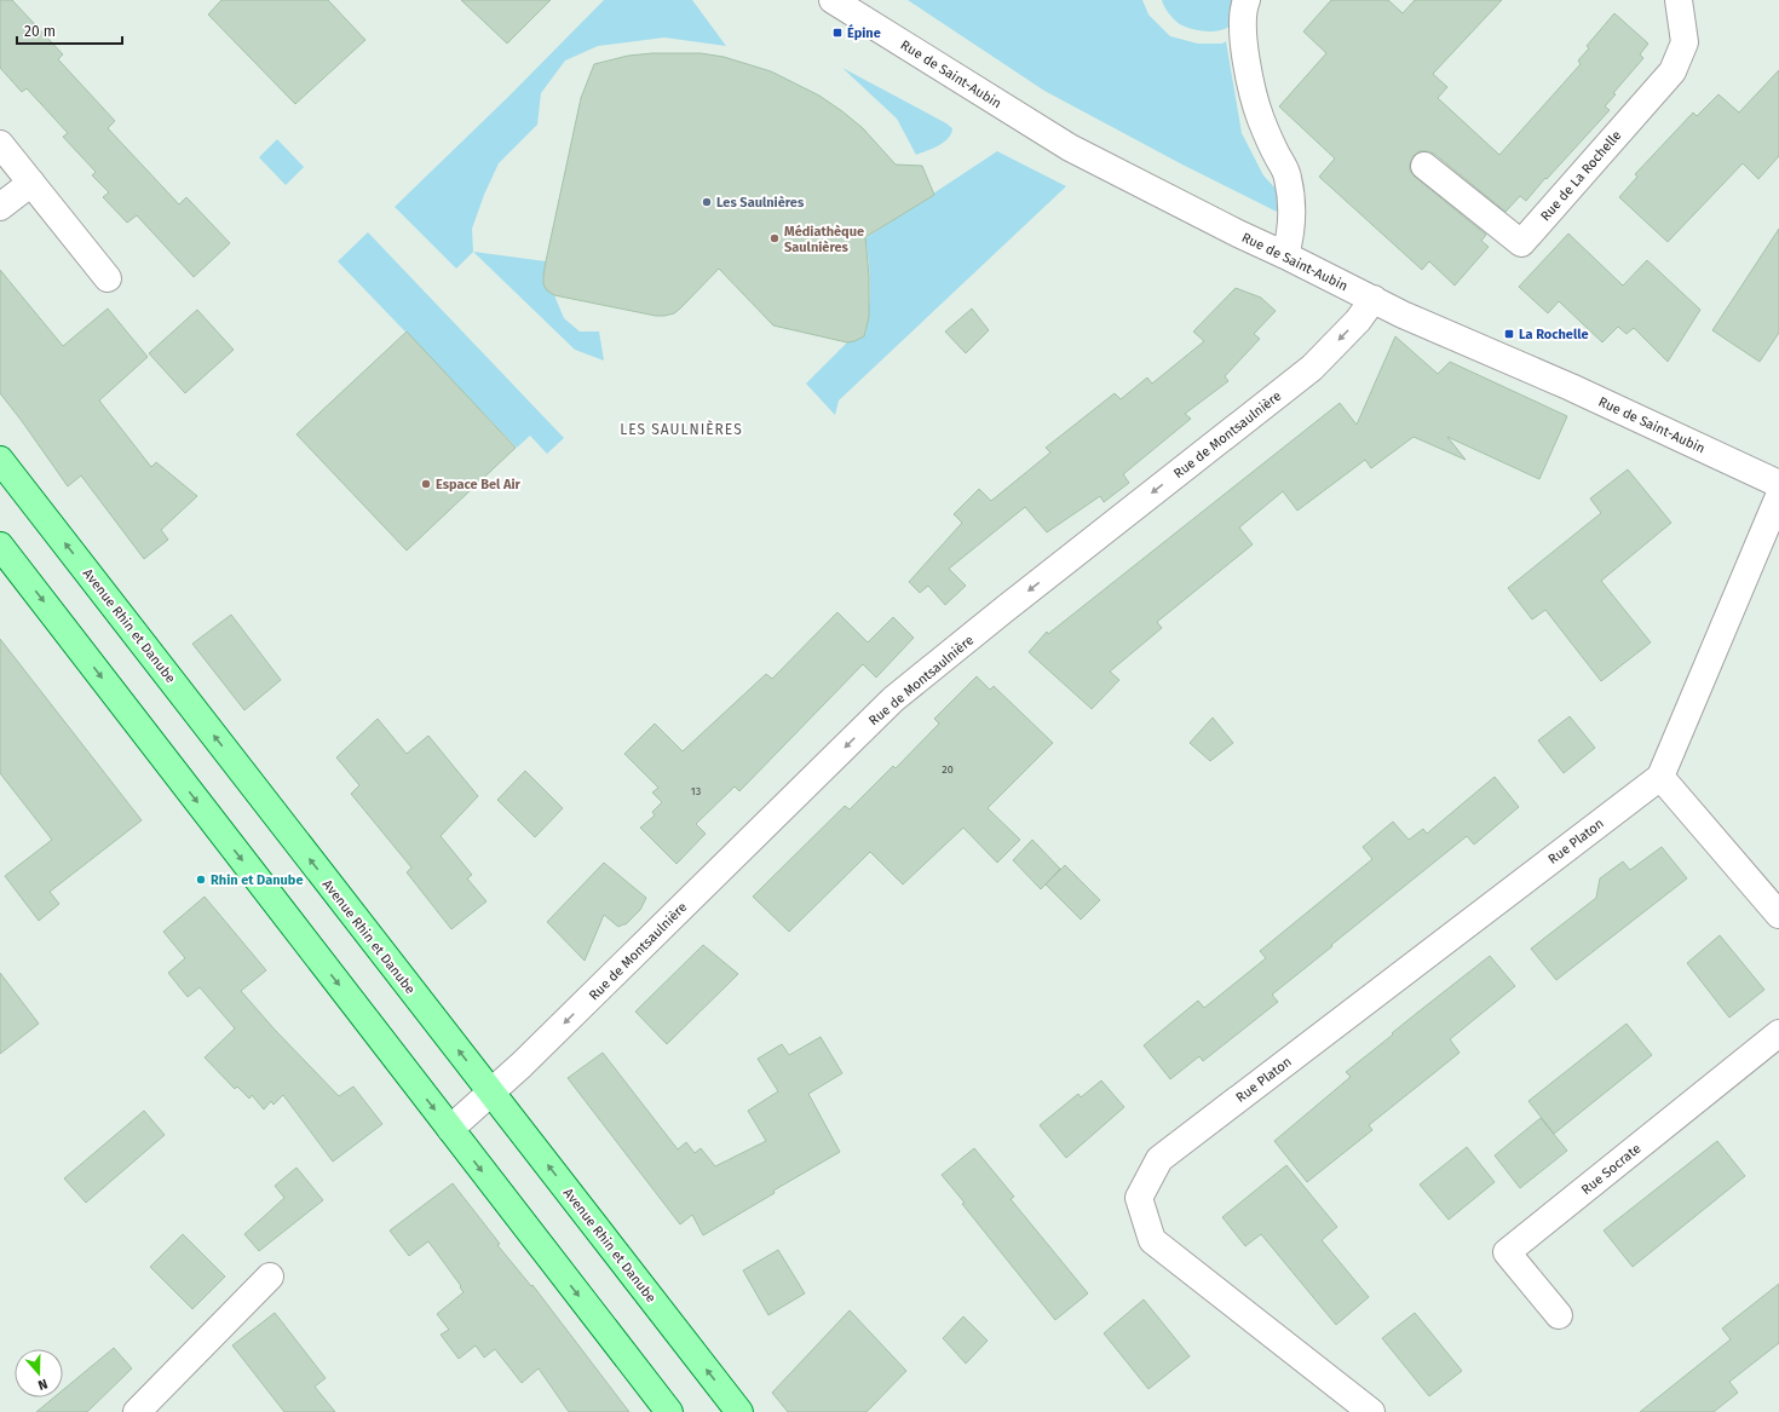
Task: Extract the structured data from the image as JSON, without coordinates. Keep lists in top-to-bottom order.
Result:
{
  "streets": {
    "main road": ["Avenue Rhin et Danube"],
    "street": [
      "Rue de Saint-Aubin",
      "Rue de La Rochelle",
      "Rue de Montsaulnière",
      "Rue Platon",
      "Rue Socrate"
    ]
  },
  "crossings": [
    ["Rue de Saint-Aubin", "Rue de Montsaulnière"],
    ["Rue de Montsaulnière", "Avenue Rhin et Danube"]
  ],
  "one_way": ["Rue de Montsaulnière"],
  "districts": ["LES SAULNIÈRES"],
  "places": {
    "transit": ["Épine", "La Rochelle"],
    "other": [
      "Les Saulnières",
      "Médiathèque Saulnières",
      "Espace Bel Air",
      "Rhin et Danube"
    ]
  },
  "house_numbers": ["20", "13"],
  "scale_bar": "20 m",
  "north": "bottom"
}
